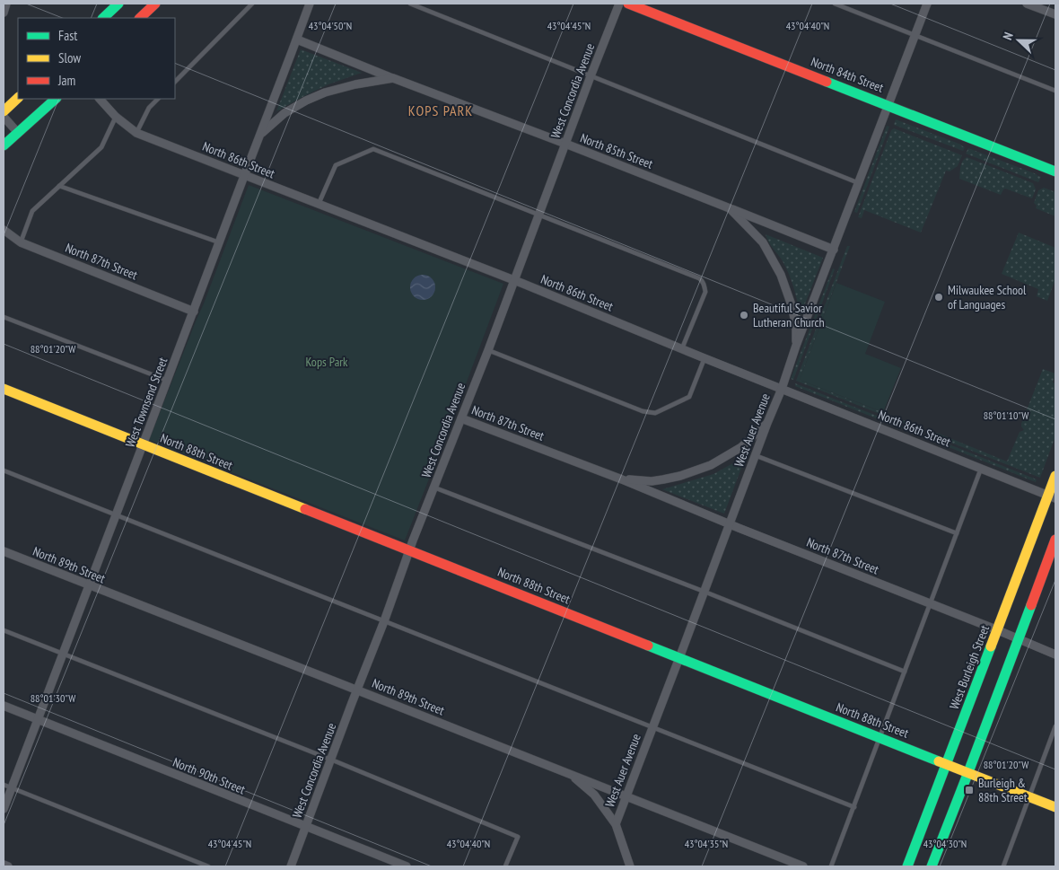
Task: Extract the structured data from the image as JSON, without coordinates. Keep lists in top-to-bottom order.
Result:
{
  "streets": {
    "street": [
      "North 84th Street",
      "West Concordia Avenue",
      "North 85th Street",
      "North 86th Street",
      "North 87th Street",
      "West Townsend Street",
      "West Auer Avenue",
      "North 88th Street",
      "North 89th Street",
      "West Burleigh Street",
      "North 90th Street"
    ]
  },
  "crossings": [
    ["North 84th Street", "West Auer Avenue"],
    ["West Concordia Avenue", "North 85th Street"],
    ["West Concordia Avenue", "North 86th Street"],
    ["West Concordia Avenue", "North 87th Street"],
    ["West Concordia Avenue", "North 88th Street"],
    ["West Concordia Avenue", "North 89th Street"],
    ["West Concordia Avenue", "North 90th Street"],
    ["North 85th Street", "West Townsend Street"],
    ["North 85th Street", "West Auer Avenue"],
    ["North 86th Street", "West Townsend Street"],
    ["North 86th Street", "West Auer Avenue"],
    ["North 86th Street", "West Burleigh Street"],
    ["North 87th Street", "West Townsend Street"],
    ["North 87th Street", "West Auer Avenue"],
    ["North 87th Street", "West Burleigh Street"],
    ["West Townsend Street", "North 88th Street"],
    ["West Townsend Street", "North 89th Street"],
    ["West Townsend Street", "North 90th Street"],
    ["West Auer Avenue", "North 88th Street"],
    ["West Auer Avenue", "North 89th Street"],
    ["North 88th Street", "West Burleigh Street"]
  ],
  "districts": ["KOPS PARK"],
  "parks": ["Kops Park"],
  "places": {
    "other": ["Milwaukee School of Languages", "Beautiful Savior Lutheran Church"],
    "transit": ["Burleigh & 88th Street"]
  },
  "legend": ["Fast", "Slow", "Jam"],
  "north": "left",
  "coordinates": [
    "43°04'50\"N",
    "43°04'45\"N",
    "43°04'40\"N",
    "88°01'20\"W",
    "88°01'10\"W",
    "88°01'30\"W",
    "43°04'35\"N",
    "43°04'30\"N"
  ]
}
